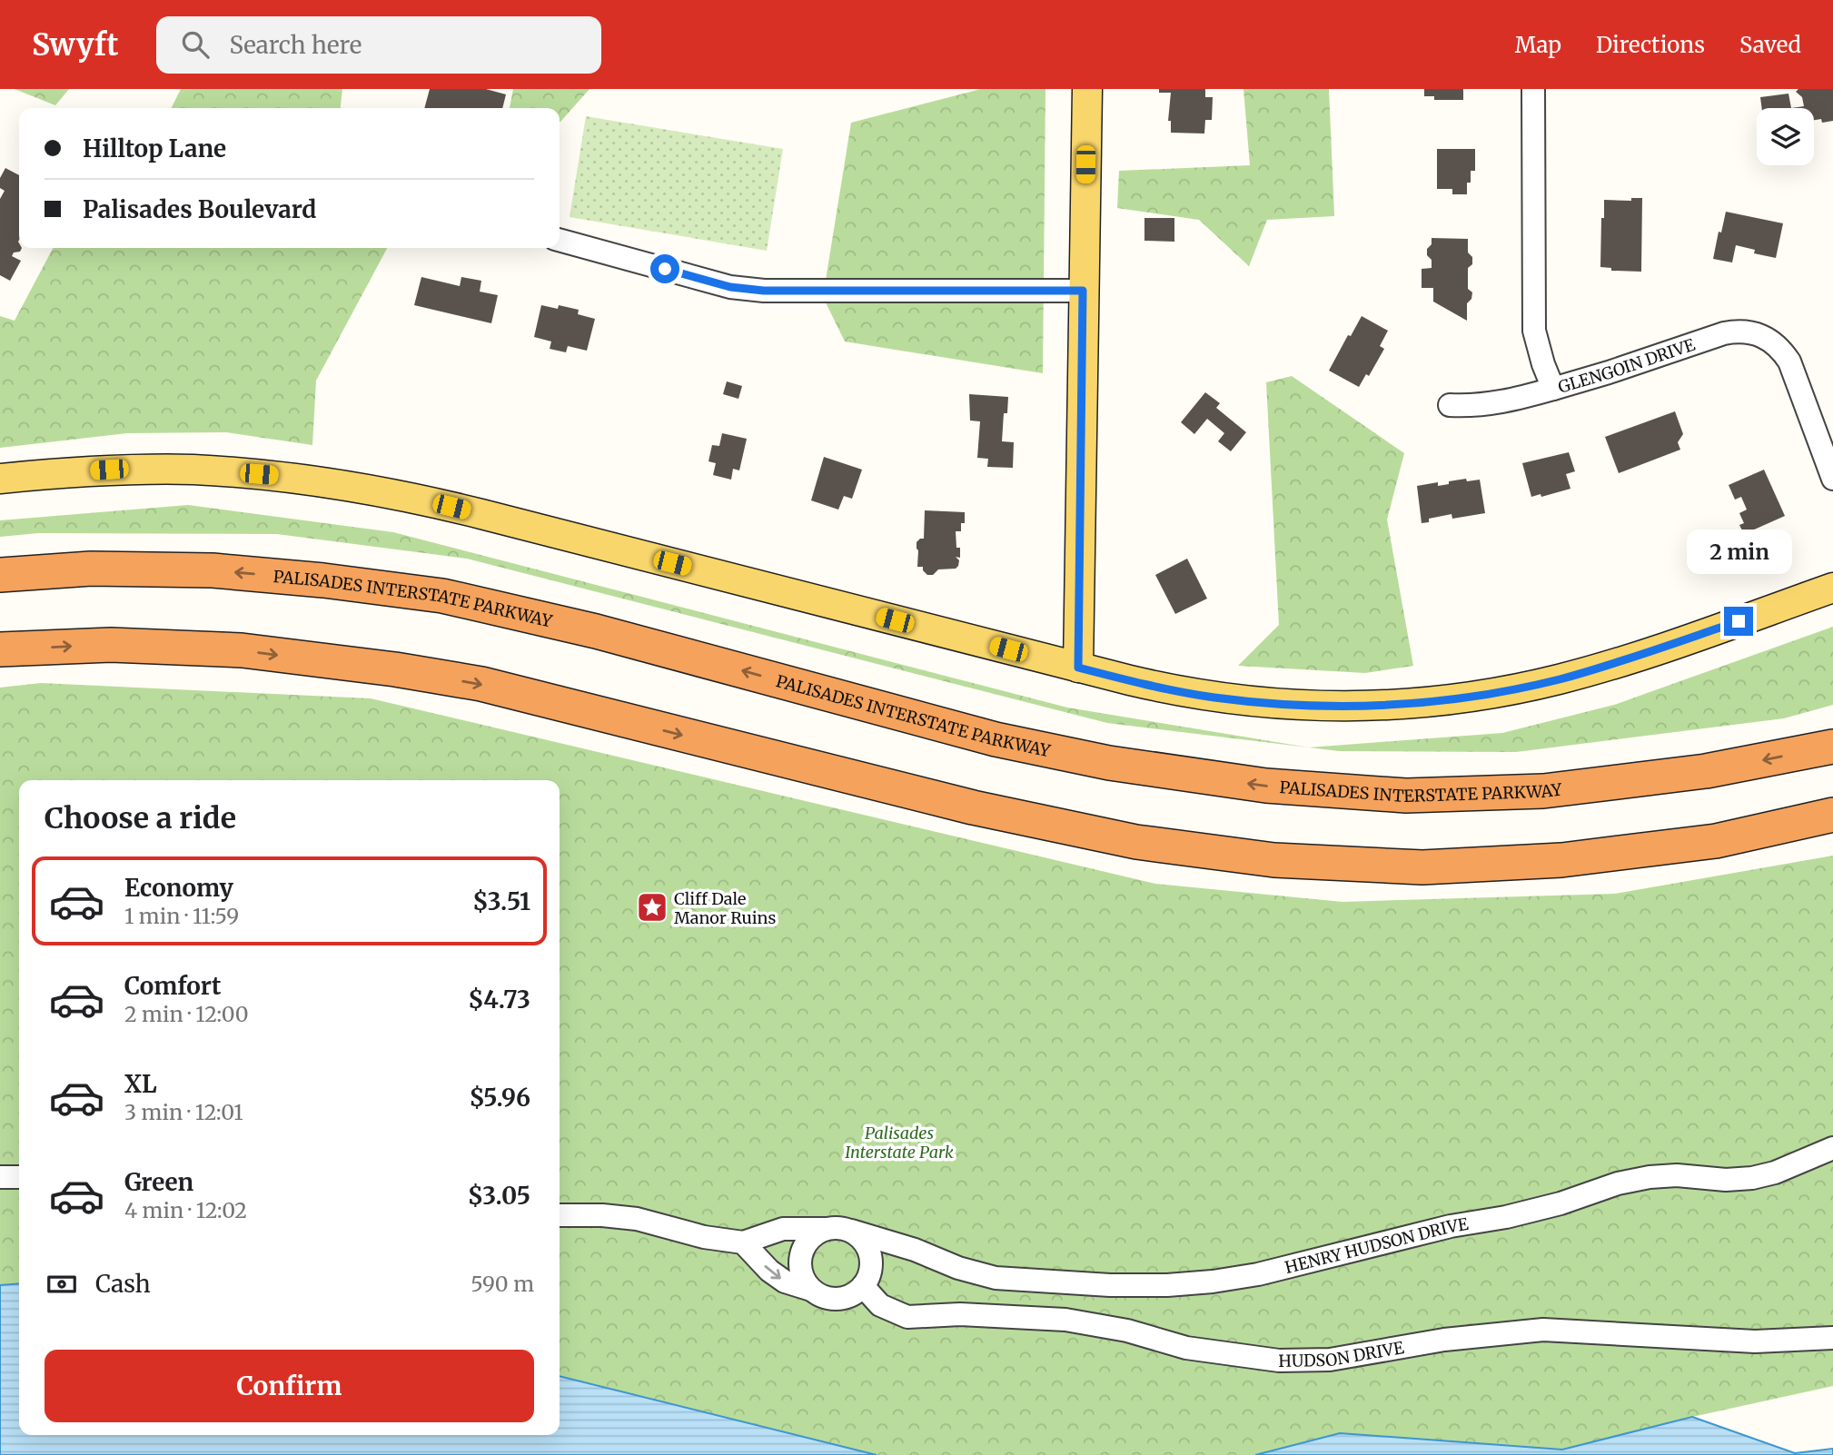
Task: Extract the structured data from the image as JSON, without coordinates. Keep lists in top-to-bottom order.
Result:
{
  "streets": {
    "highway": ["PALISADES INTERSTATE PARKWAY"],
    "street": ["GLENGOIN DRIVE", "HENRY HUDSON DRIVE", "HUDSON DRIVE"]
  },
  "crossings": [
    ["HENRY HUDSON DRIVE", "HUDSON DRIVE"]
  ],
  "parks": ["Palisades Interstate Park"],
  "places": {
    "place": ["Cliff Dale Manor Ruins"]
  },
  "page": {
    "header": "Swyft",
    "search": "Search here",
    "nav": ["Map", "Directions", "Saved"],
    "banner": ["Hilltop Lane", "Palisades Boulevard"],
    "bubble": "2 min",
    "heading": "Choose a ride",
    "list": [
      {
        "name": "Economy",
        "note": "1 min · 11:59",
        "value": "$3.51"
      },
      {
        "name": "Comfort",
        "note": "2 min · 12:00",
        "value": "$4.73"
      },
      {
        "name": "XL",
        "note": "3 min · 12:01",
        "value": "$5.96"
      },
      {
        "name": "Green",
        "note": "4 min · 12:02",
        "value": "$3.05"
      }
    ],
    "pay": ["Cash", "590 m"],
    "buttons": "Confirm"
  }
}
